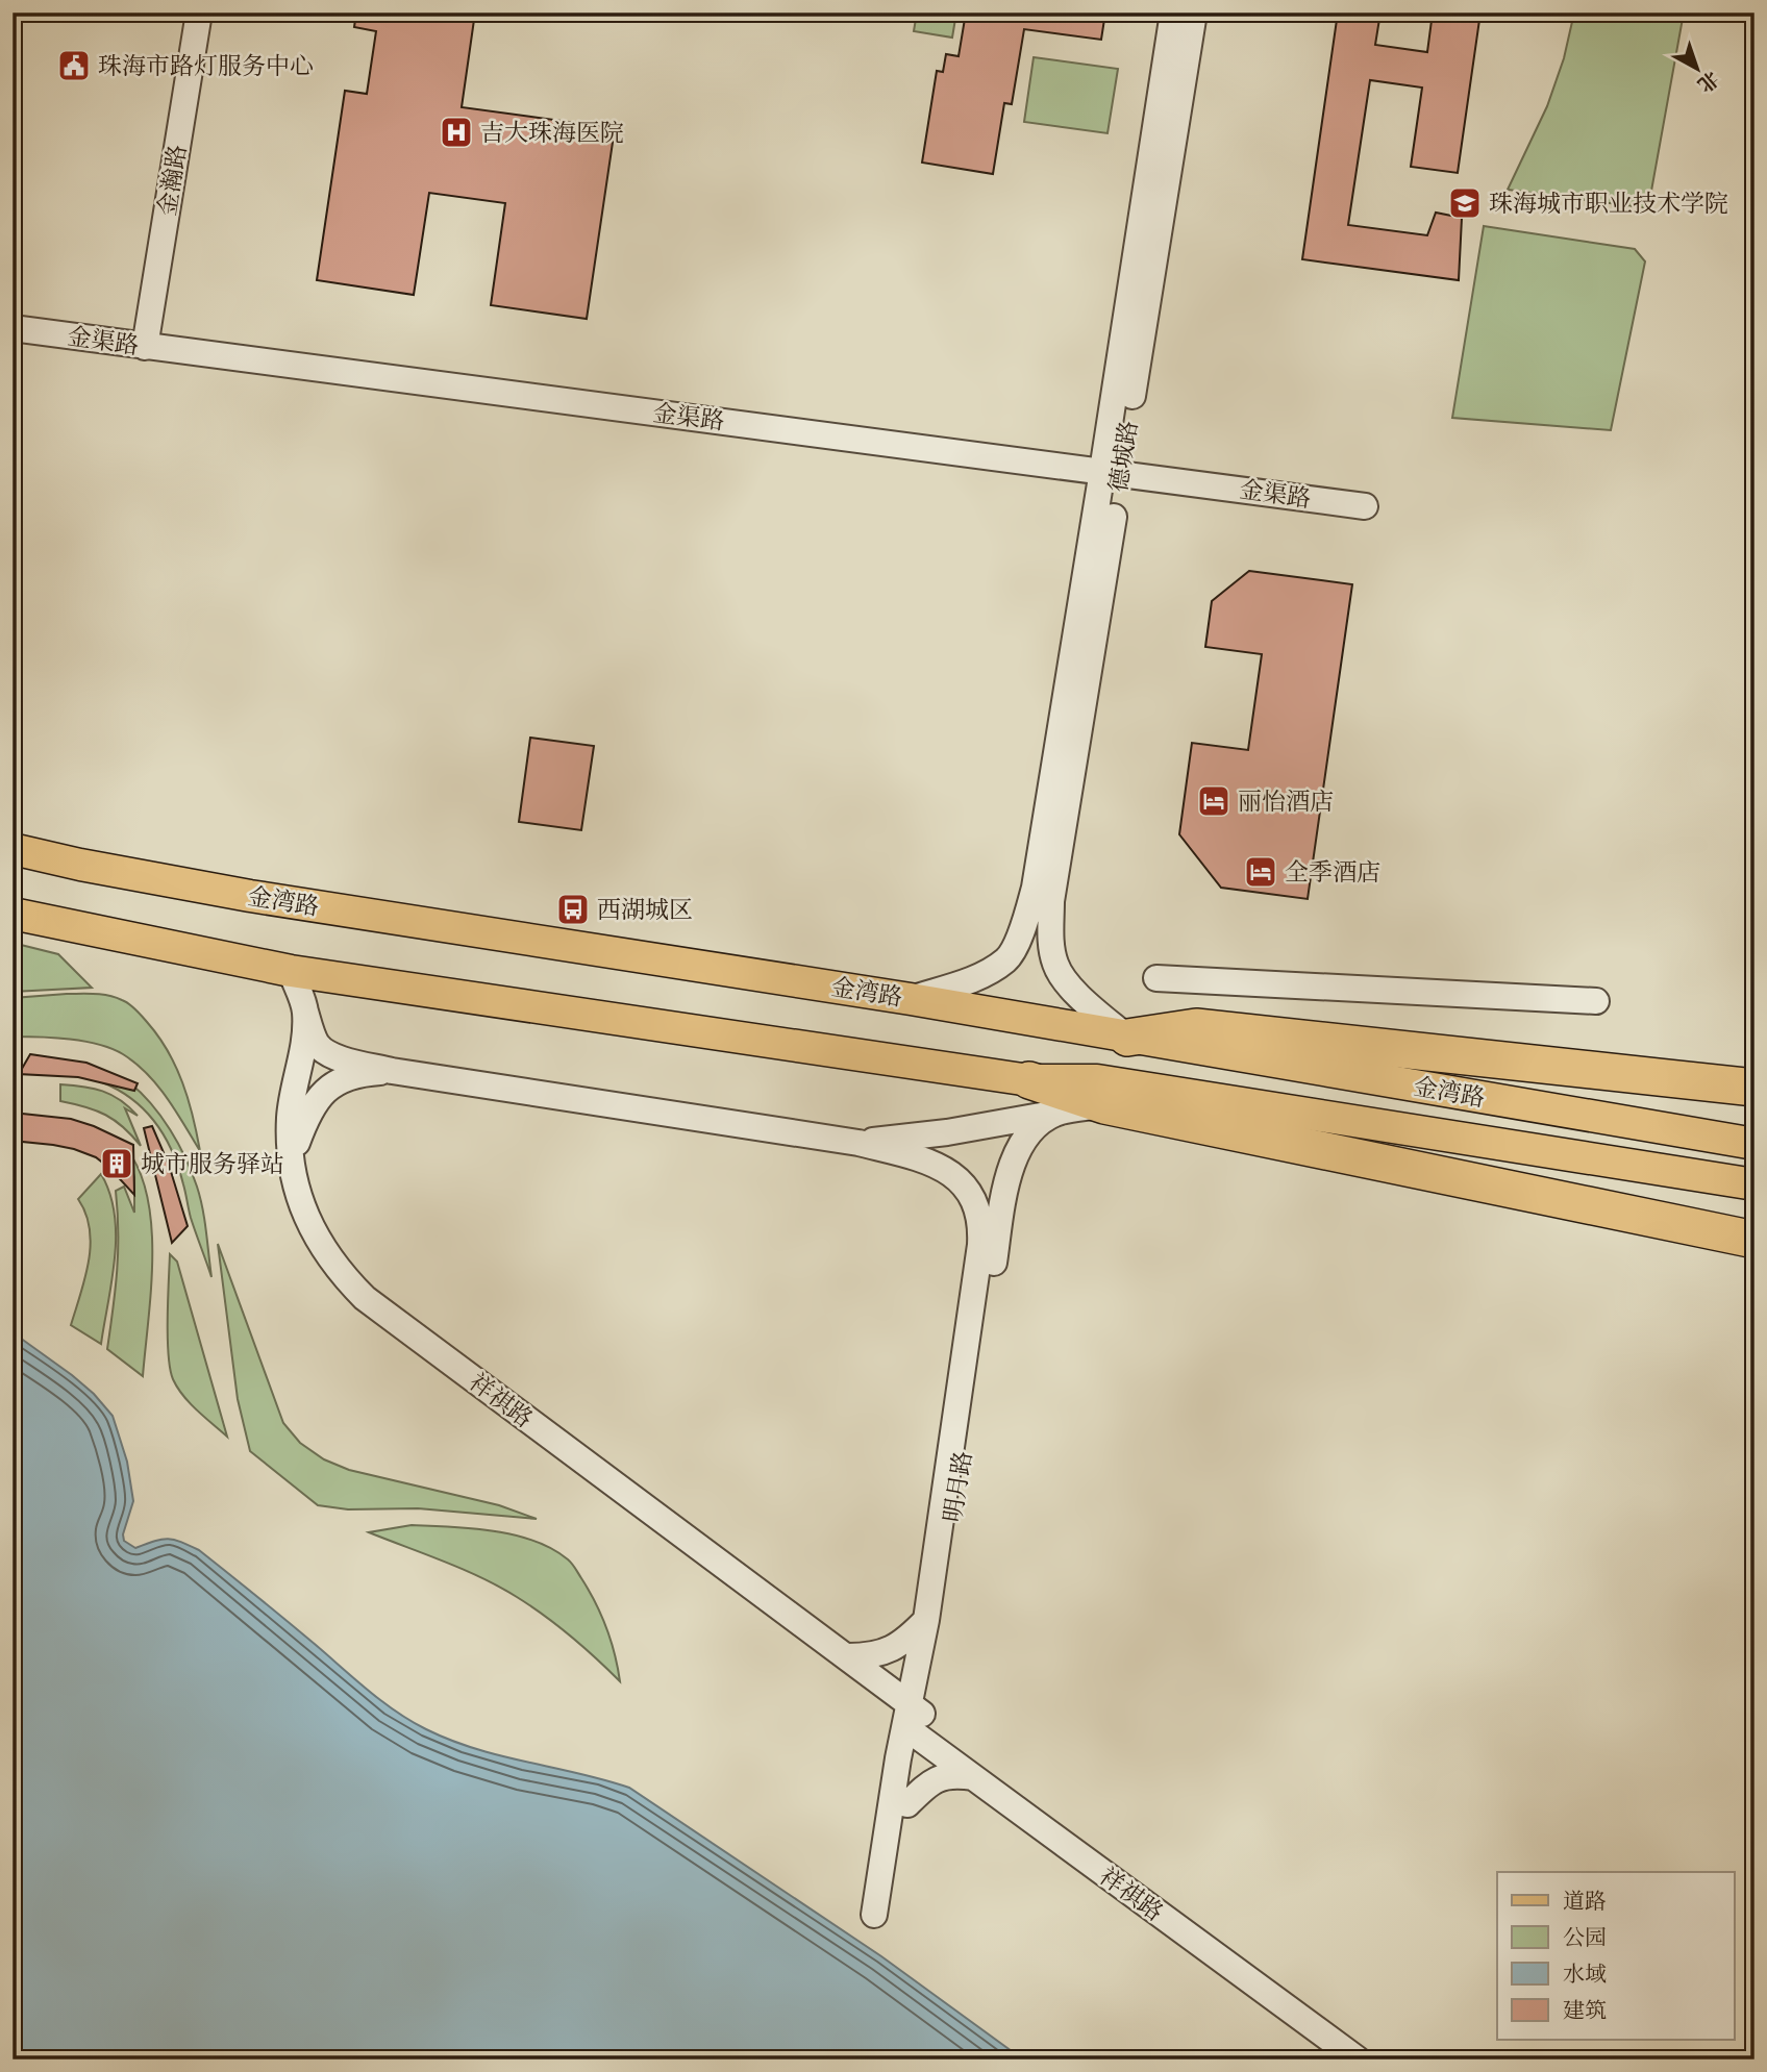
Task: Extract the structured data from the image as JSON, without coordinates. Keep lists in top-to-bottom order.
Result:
{
  "streets": {
    "main road": ["金湾路"],
    "street": [
      "金瀚路",
      "金渠路",
      "德城路",
      "祥祺路",
      "明月路"
    ]
  },
  "crossings": [
    ["金瀚路", "金渠路"],
    ["金渠路", "德城路"],
    ["金湾路", "祥祺路"],
    ["祥祺路", "明月路"]
  ],
  "places": {
    "public building": ["珠海市路灯服务中心"],
    "hospital": ["吉大珠海医院"],
    "school or university": ["珠海城市职业技术学院"],
    "hotel": ["丽怡酒店", "全季酒店"],
    "bus stop": ["西湖城区"],
    "building": ["城市服务驿站"]
  },
  "legend": [
    "道路",
    "公园",
    "水域",
    "建筑"
  ],
  "north": "bottom right"
}
